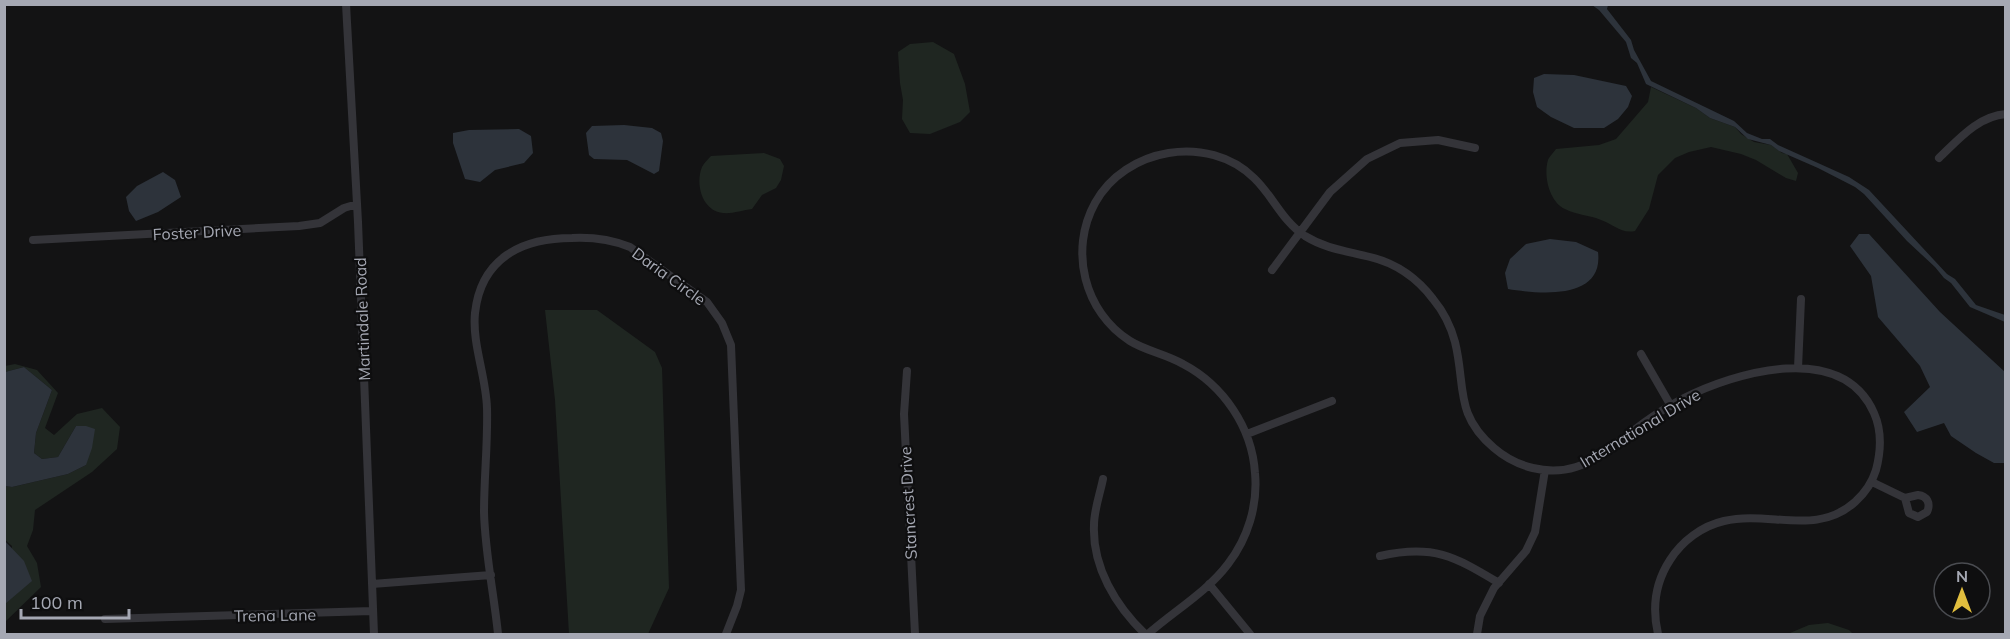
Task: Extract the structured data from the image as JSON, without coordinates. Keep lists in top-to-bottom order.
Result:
{
  "streets": {
    "street": [
      "Foster Drive",
      "Daria Circle",
      "Martindale Road",
      "International Drive",
      "Stancrest Drive",
      "Trena Lane"
    ]
  },
  "crossings": [
    ["Foster Drive", "Martindale Road"],
    ["Martindale Road", "Trena Lane"]
  ],
  "scale_bar": "100 m",
  "north": "top"
}
